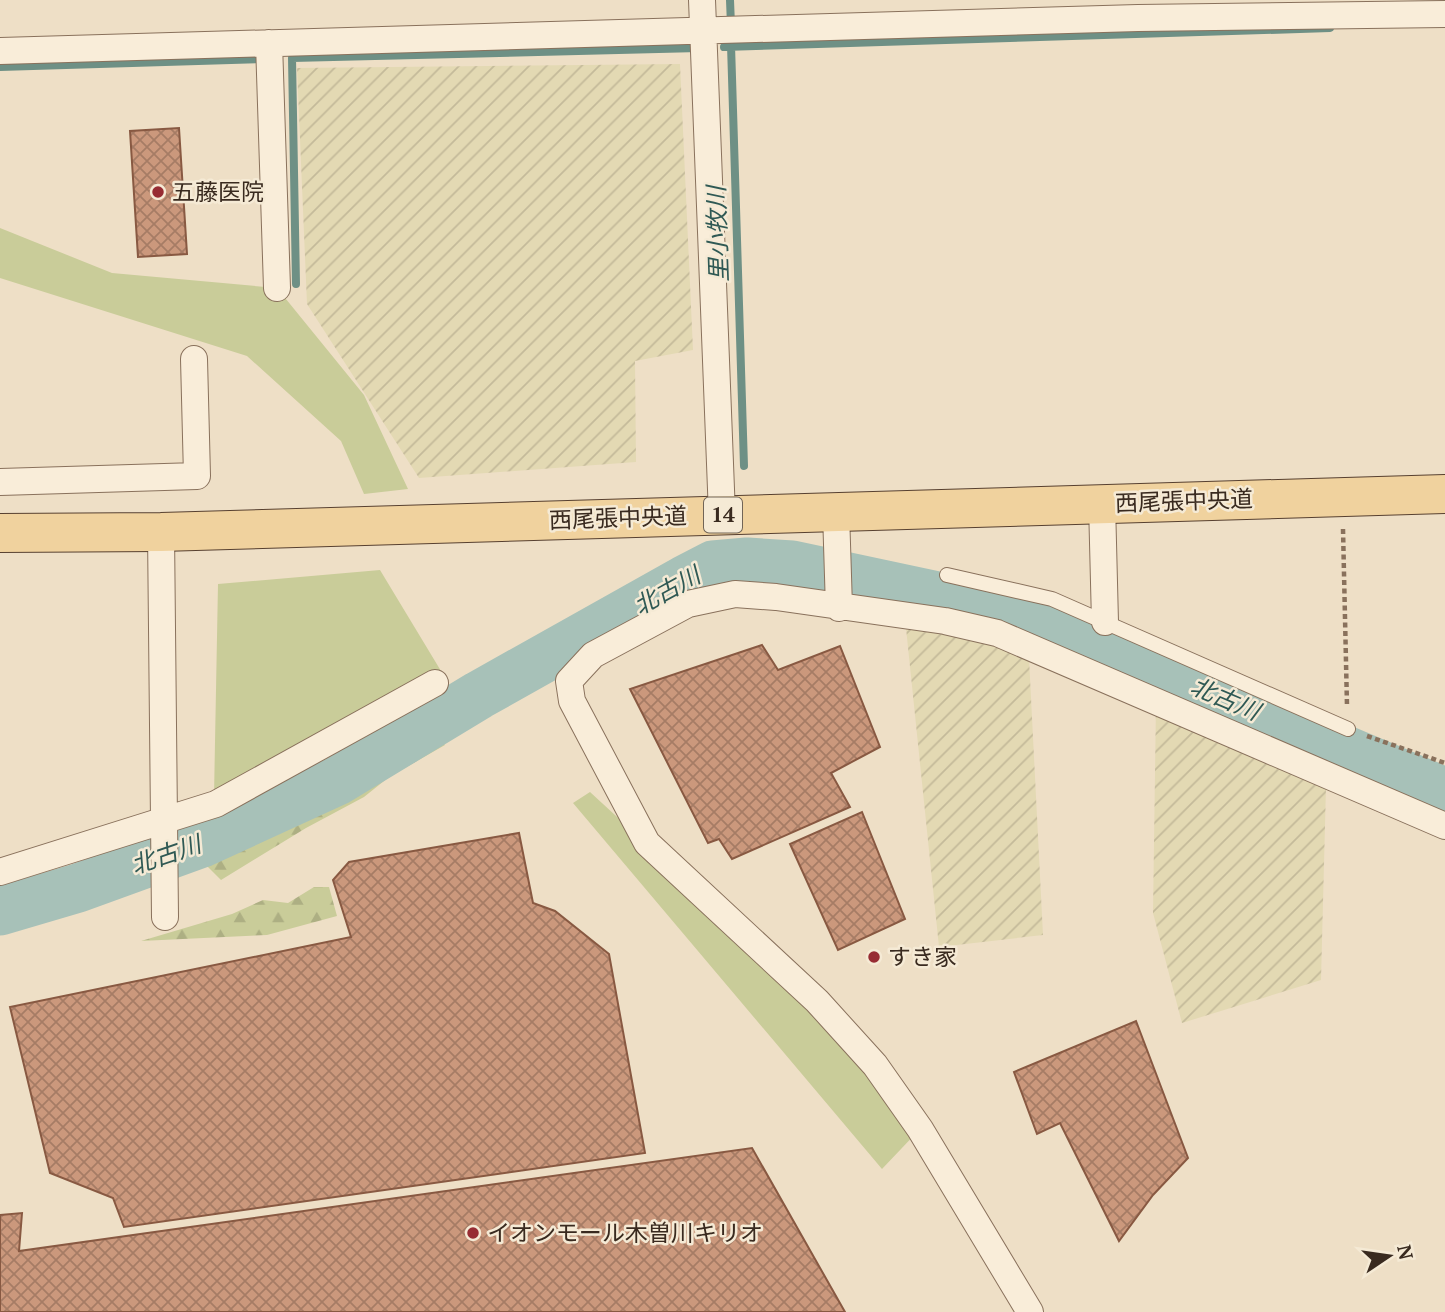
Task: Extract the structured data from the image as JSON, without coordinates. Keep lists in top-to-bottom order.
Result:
{
  "streets": {
    "main road": ["西尾張中央道", "14"]
  },
  "water": ["里小牧川", "北古川"],
  "places": ["五藤医院", "すき家", "イオンモール木曽川キリオ"],
  "north": "right"
}
